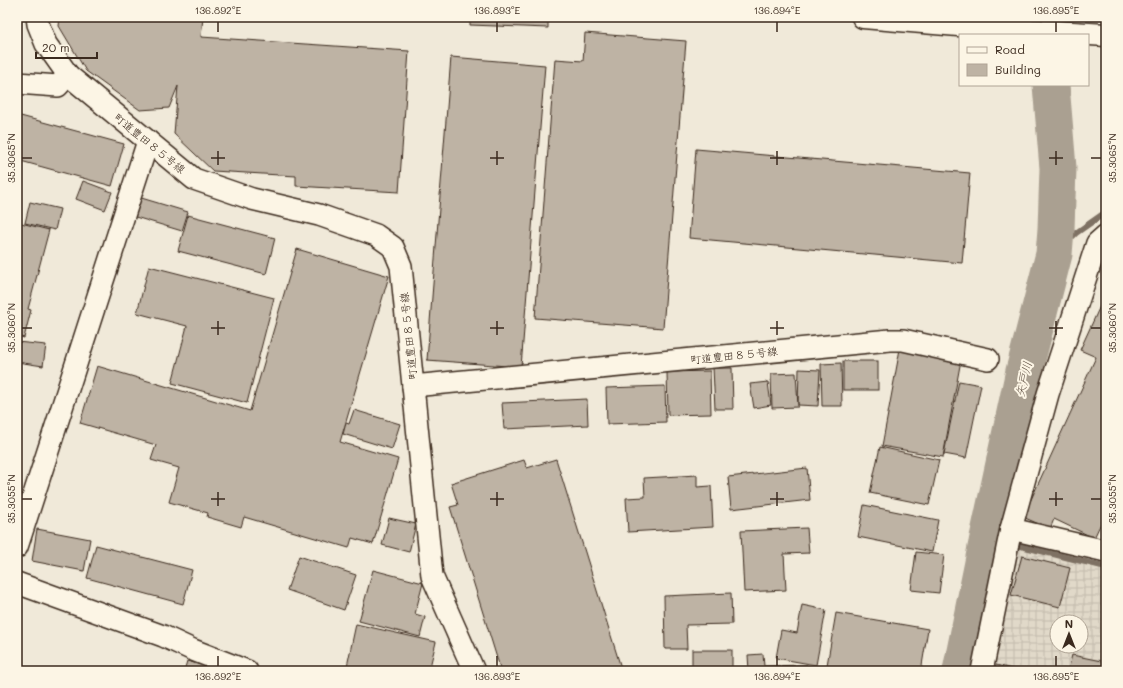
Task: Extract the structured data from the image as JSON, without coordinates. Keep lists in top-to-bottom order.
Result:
{
  "streets": {
    "street": ["町道豊田８５号線"]
  },
  "water": ["矢戸川"],
  "legend": ["Road", "Building"],
  "scale_bar": "20 m",
  "north": "top",
  "coordinates": [
    "136.892°E",
    "136.893°E",
    "136.894°E",
    "136.895°E",
    "35.3065°N",
    "35.3060°N",
    "35.3055°N"
  ]
}
